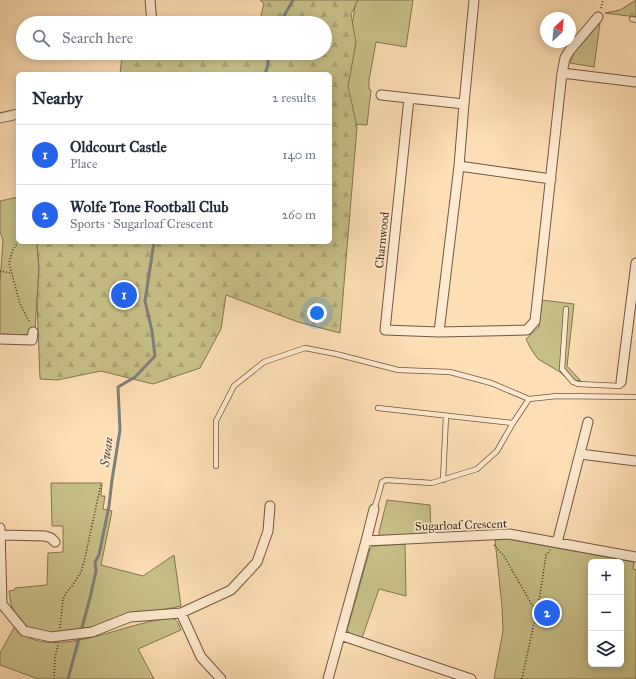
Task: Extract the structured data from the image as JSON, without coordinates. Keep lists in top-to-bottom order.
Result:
{
  "streets": {
    "street": ["Charnwood", "Sugarloaf Crescent"]
  },
  "water": ["Swan"],
  "north": "top right",
  "page": {
    "search": "Search here",
    "heading": ["Nearby", "2 results"],
    "list": [
      {
        "mark": "1",
        "name": "Oldcourt Castle",
        "note": "Place",
        "value": "140 m"
      },
      {
        "mark": "2",
        "name": "Wolfe Tone Football Club",
        "note": "Sports · Sugarloaf Crescent",
        "value": "260 m"
      }
    ],
    "pins": ["1", "2"],
    "map_buttons": ["+", "−"]
  }
}
